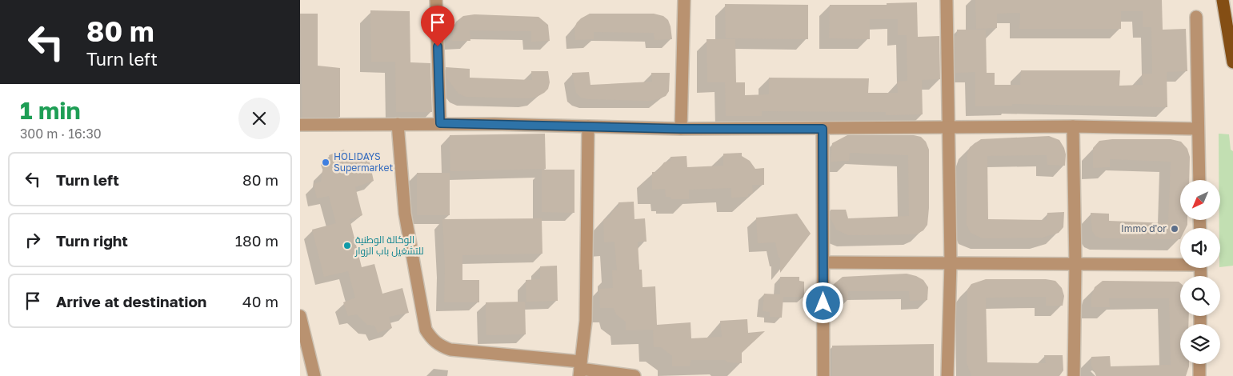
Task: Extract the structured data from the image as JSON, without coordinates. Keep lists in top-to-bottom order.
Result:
{
  "places": ["HOLIDAYS Supermarket", "Immo d'or", "الوكالة الوطنية للتشغيل باب الزوار"],
  "north": "bottom left",
  "page": {
    "turn": ["80 m", "Turn left"],
    "heading": ["1 min", "300 m · 16:30"],
    "list": [
      {
        "name": "Turn left",
        "value": "80 m"
      },
      {
        "name": "Turn right",
        "value": "180 m"
      },
      {
        "name": "Arrive at destination",
        "value": "40 m"
      }
    ]
  }
}
